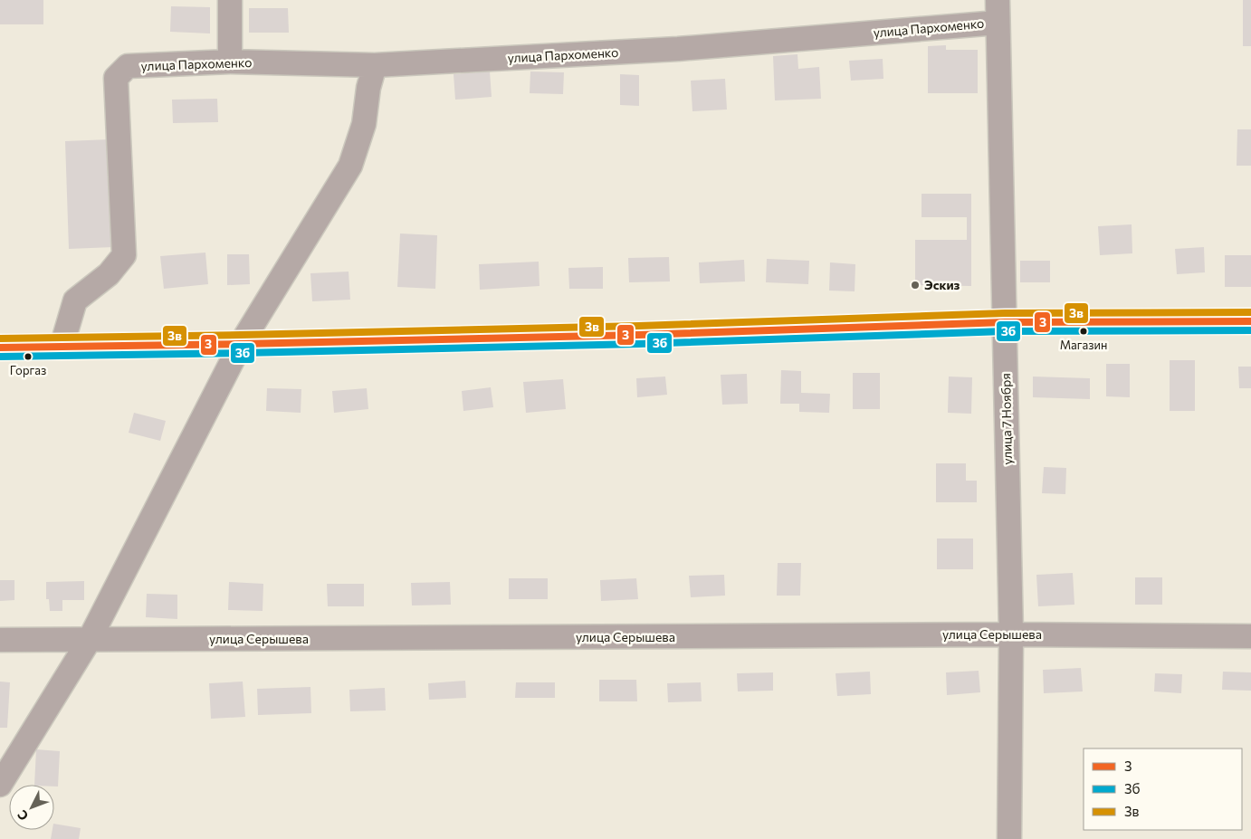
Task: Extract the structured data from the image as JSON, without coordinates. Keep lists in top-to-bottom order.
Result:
{
  "streets": {
    "street": ["улица Пархоменко", "улица 7 Ноября", "улица Серышева"]
  },
  "crossings": [
    ["улица Пархоменко", "улица 7 Ноября"],
    ["улица 7 Ноября", "улица Серышева"]
  ],
  "places": ["Эскиз", "Магазин", "Горгаз"],
  "lines": ["transit line 3в", "transit line 3", "transit line 3б"],
  "legend": ["3", "3б", "3в"],
  "north": "bottom left"
}
